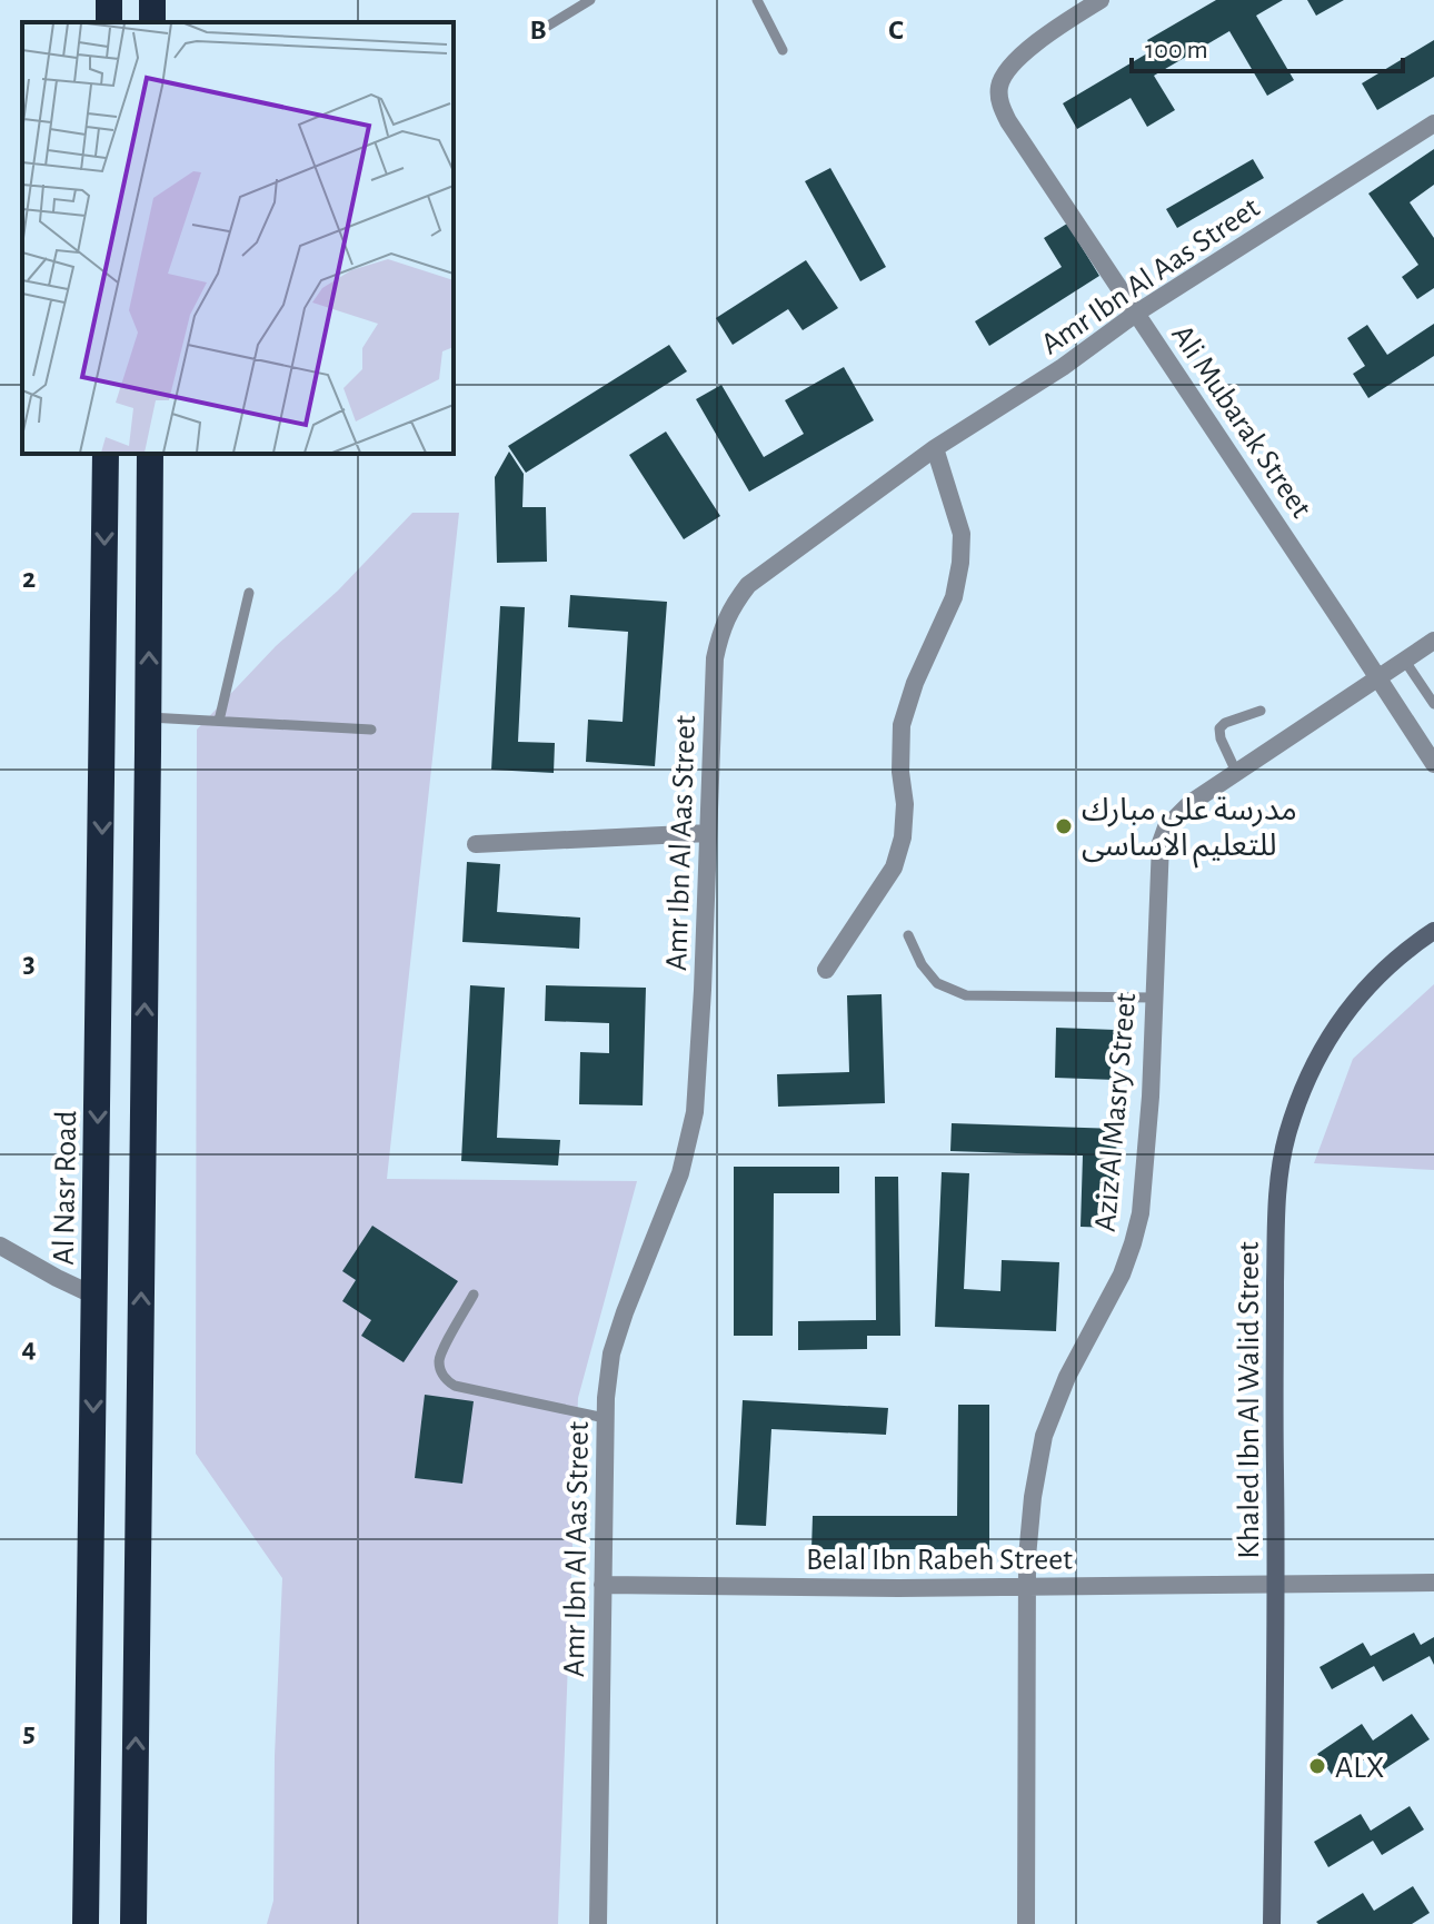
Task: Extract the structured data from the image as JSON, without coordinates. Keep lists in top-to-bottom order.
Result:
{
  "streets": {
    "highway": ["Al Nasr Road"],
    "street": [
      "Amr Ibn Al Aas Street",
      "Ali Mubarak Street",
      "Aziz Al Masry Street",
      "Khaled Ibn Al Walid Street",
      "Belal Ibn Rabeh Street"
    ]
  },
  "crossings": [
    ["Amr Ibn Al Aas Street", "Ali Mubarak Street"],
    ["Amr Ibn Al Aas Street", "Belal Ibn Rabeh Street"],
    ["Ali Mubarak Street", "Aziz Al Masry Street"],
    ["Aziz Al Masry Street", "Belal Ibn Rabeh Street"],
    ["Khaled Ibn Al Walid Street", "Belal Ibn Rabeh Street"]
  ],
  "places": ["مدرسة على مبارك للتعليم الاساسى", "ALX"],
  "scale_bar": "100 m",
  "grid": {
    "columns": ["B", "C"],
    "rows": [
      "2",
      "3",
      "4",
      "5"
    ]
  }
}
